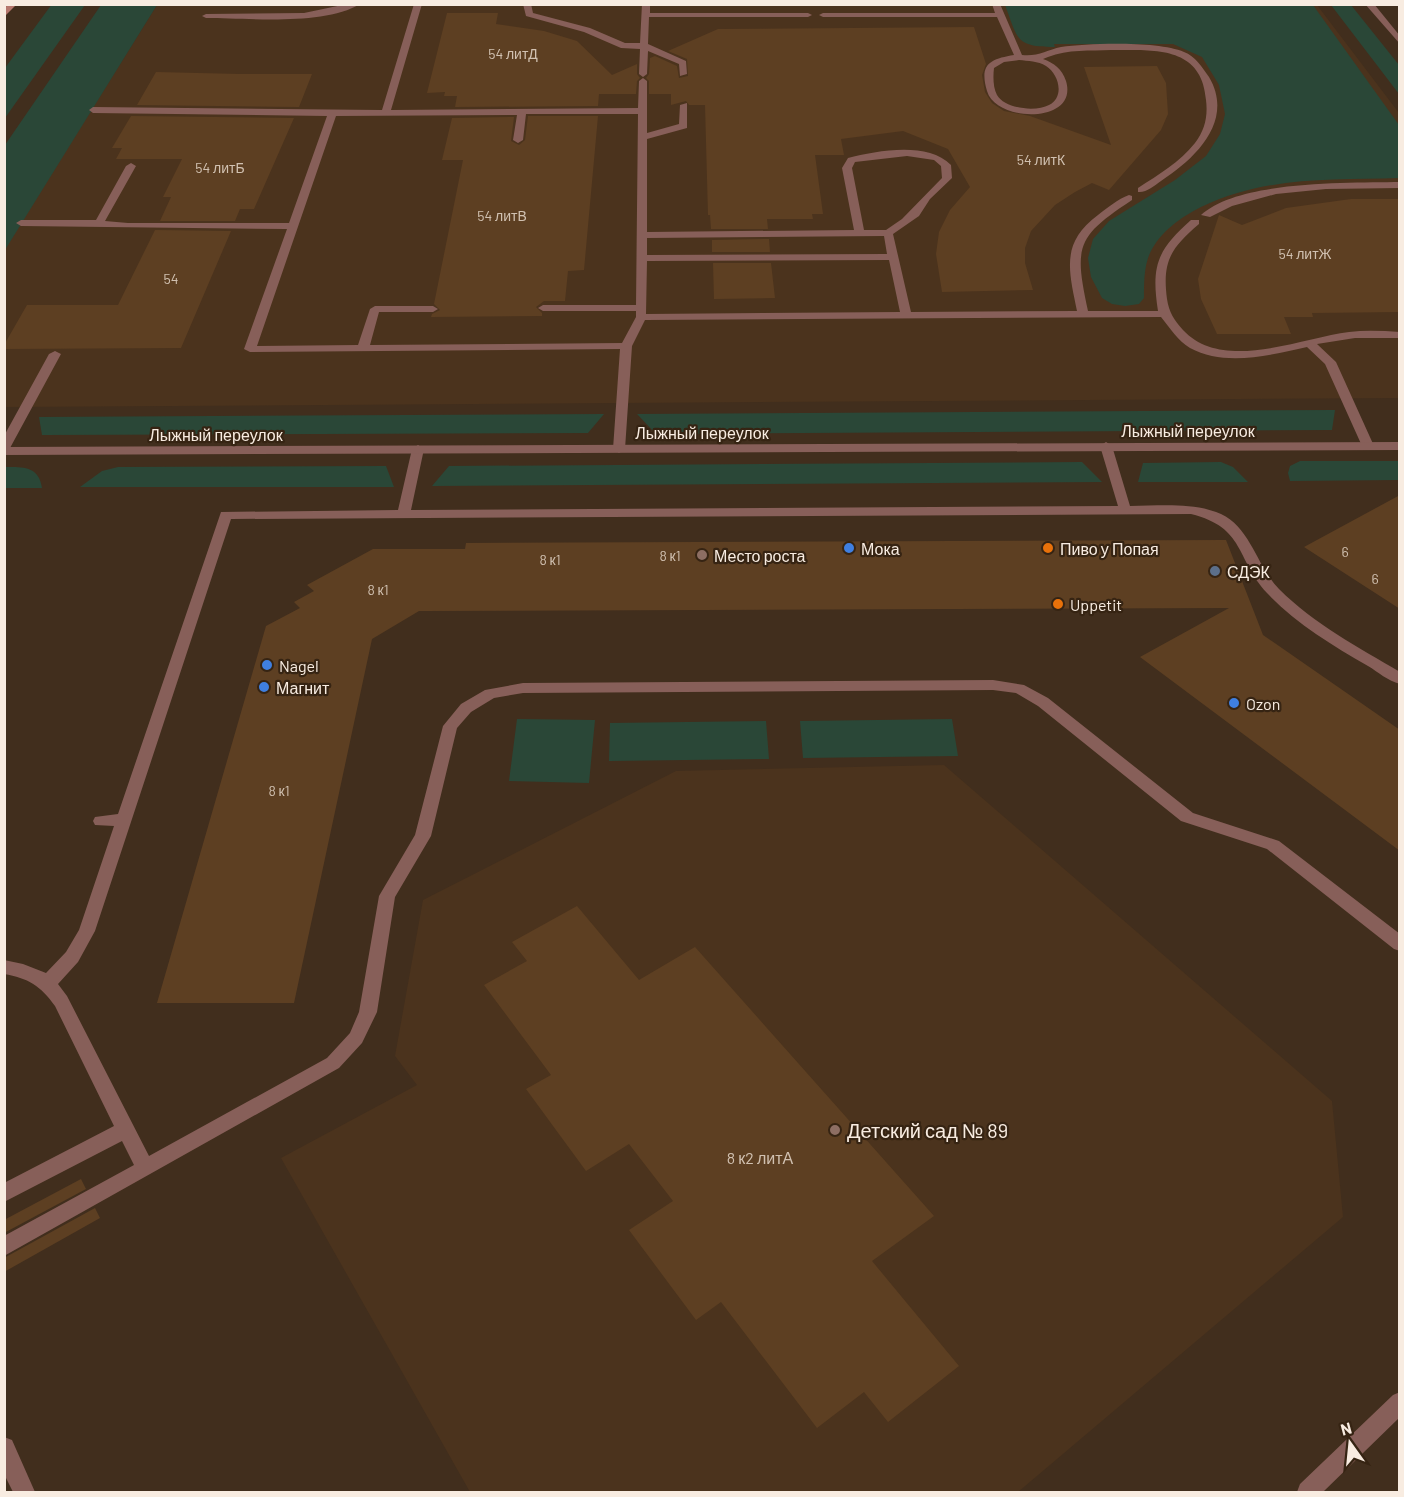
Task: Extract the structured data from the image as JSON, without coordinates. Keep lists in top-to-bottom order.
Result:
{
  "streets": {
    "street": ["Лыжный переулок"]
  },
  "places": [
    "Мока",
    "Пиво у Попая",
    "Место роста",
    "СДЭК",
    "Uppetit",
    "Nagel",
    "Магнит",
    "Ozon",
    "Детский сад № 89"
  ],
  "house_numbers": [
    "54 литД",
    "54 литК",
    "54 литБ",
    "54 литВ",
    "54 литЖ",
    "54",
    "6",
    "8 к1",
    "8 к1",
    "6",
    "8 к1",
    "8 к1",
    "8 к2 литА"
  ],
  "north": "top"
}
